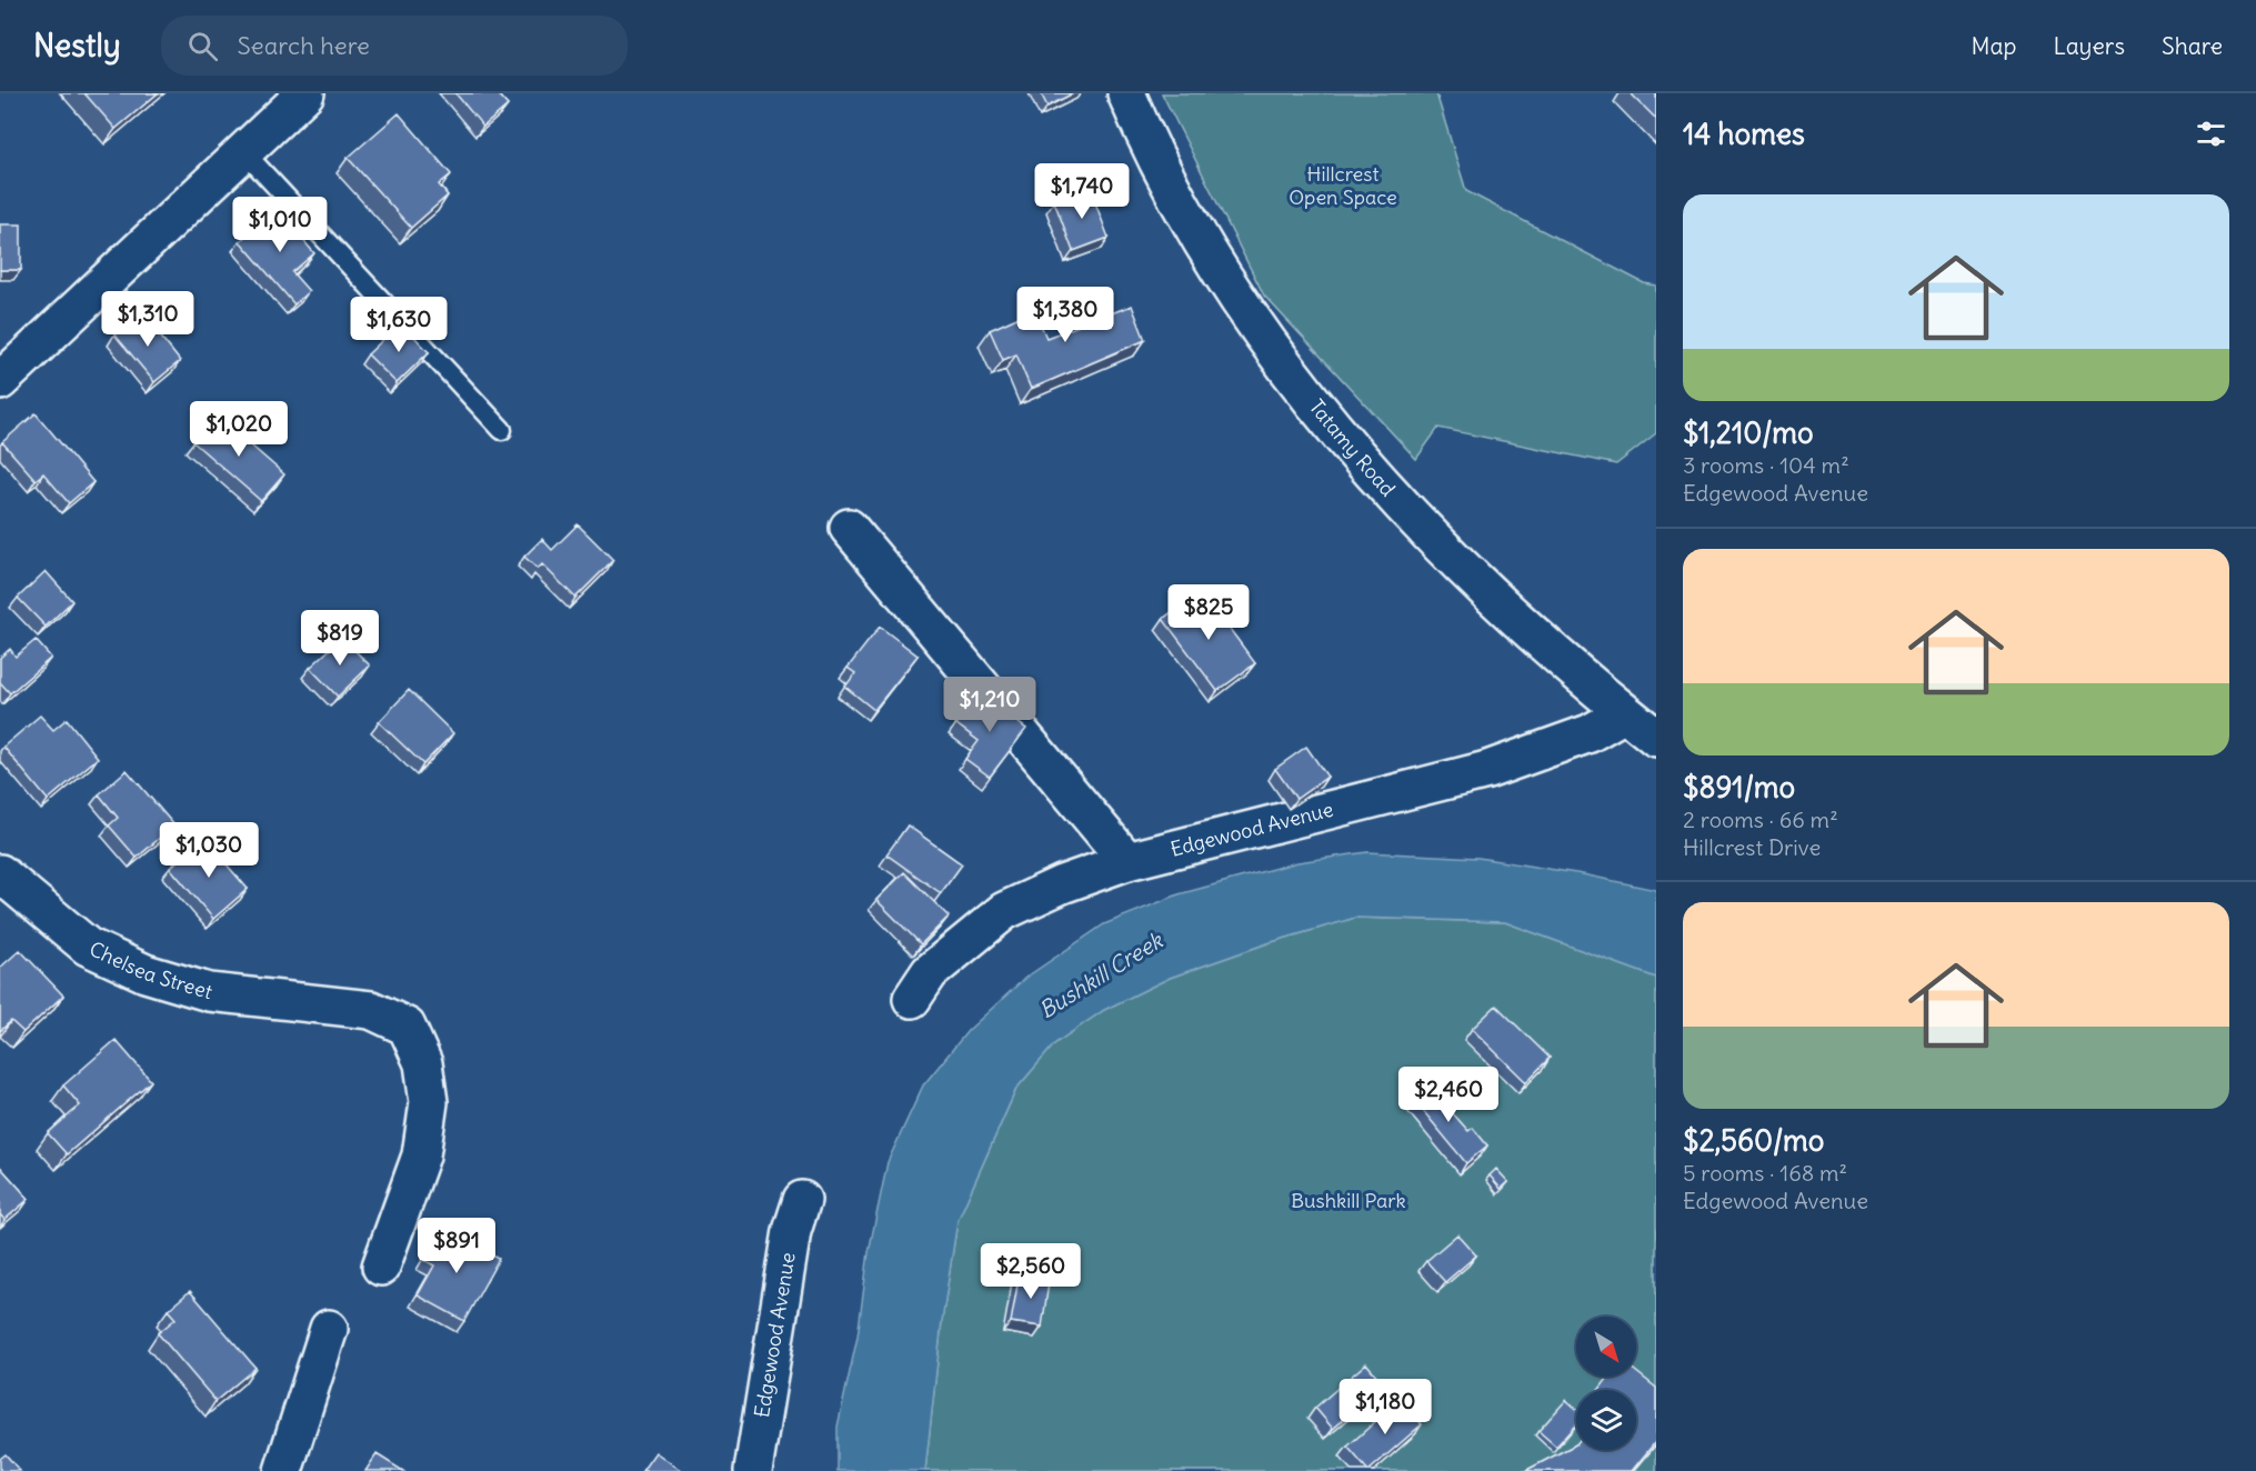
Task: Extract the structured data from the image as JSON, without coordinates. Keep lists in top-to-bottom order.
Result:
{
  "streets": {
    "street": ["Tatamy Road", "Edgewood Avenue", "Chelsea Street"]
  },
  "crossings": [
    ["Tatamy Road", "Edgewood Avenue"]
  ],
  "water": ["Bushkill Creek"],
  "parks": ["Hillcrest Open Space", "Bushkill Park"],
  "north": "bottom right",
  "page": {
    "header": "Nestly",
    "search": "Search here",
    "nav": ["Map", "Layers", "Share"],
    "heading": "14 homes",
    "price": [
      "$1,740",
      "$1,010",
      "$1,380",
      "$1,310",
      "$1,630",
      "$1,020",
      "$825",
      "$819",
      "$1,210",
      "$1,030",
      "$2,460",
      "$891",
      "$2,560",
      "$1,180"
    ],
    "list": [
      {
        "name": "$1,210/mo",
        "note": "3 rooms · 104 m² · Edgewood Avenue"
      },
      {
        "name": "$891/mo",
        "note": "2 rooms · 66 m² · Hillcrest Drive"
      },
      {
        "name": "$2,560/mo",
        "note": "5 rooms · 168 m² · Edgewood Avenue"
      }
    ]
  }
}
